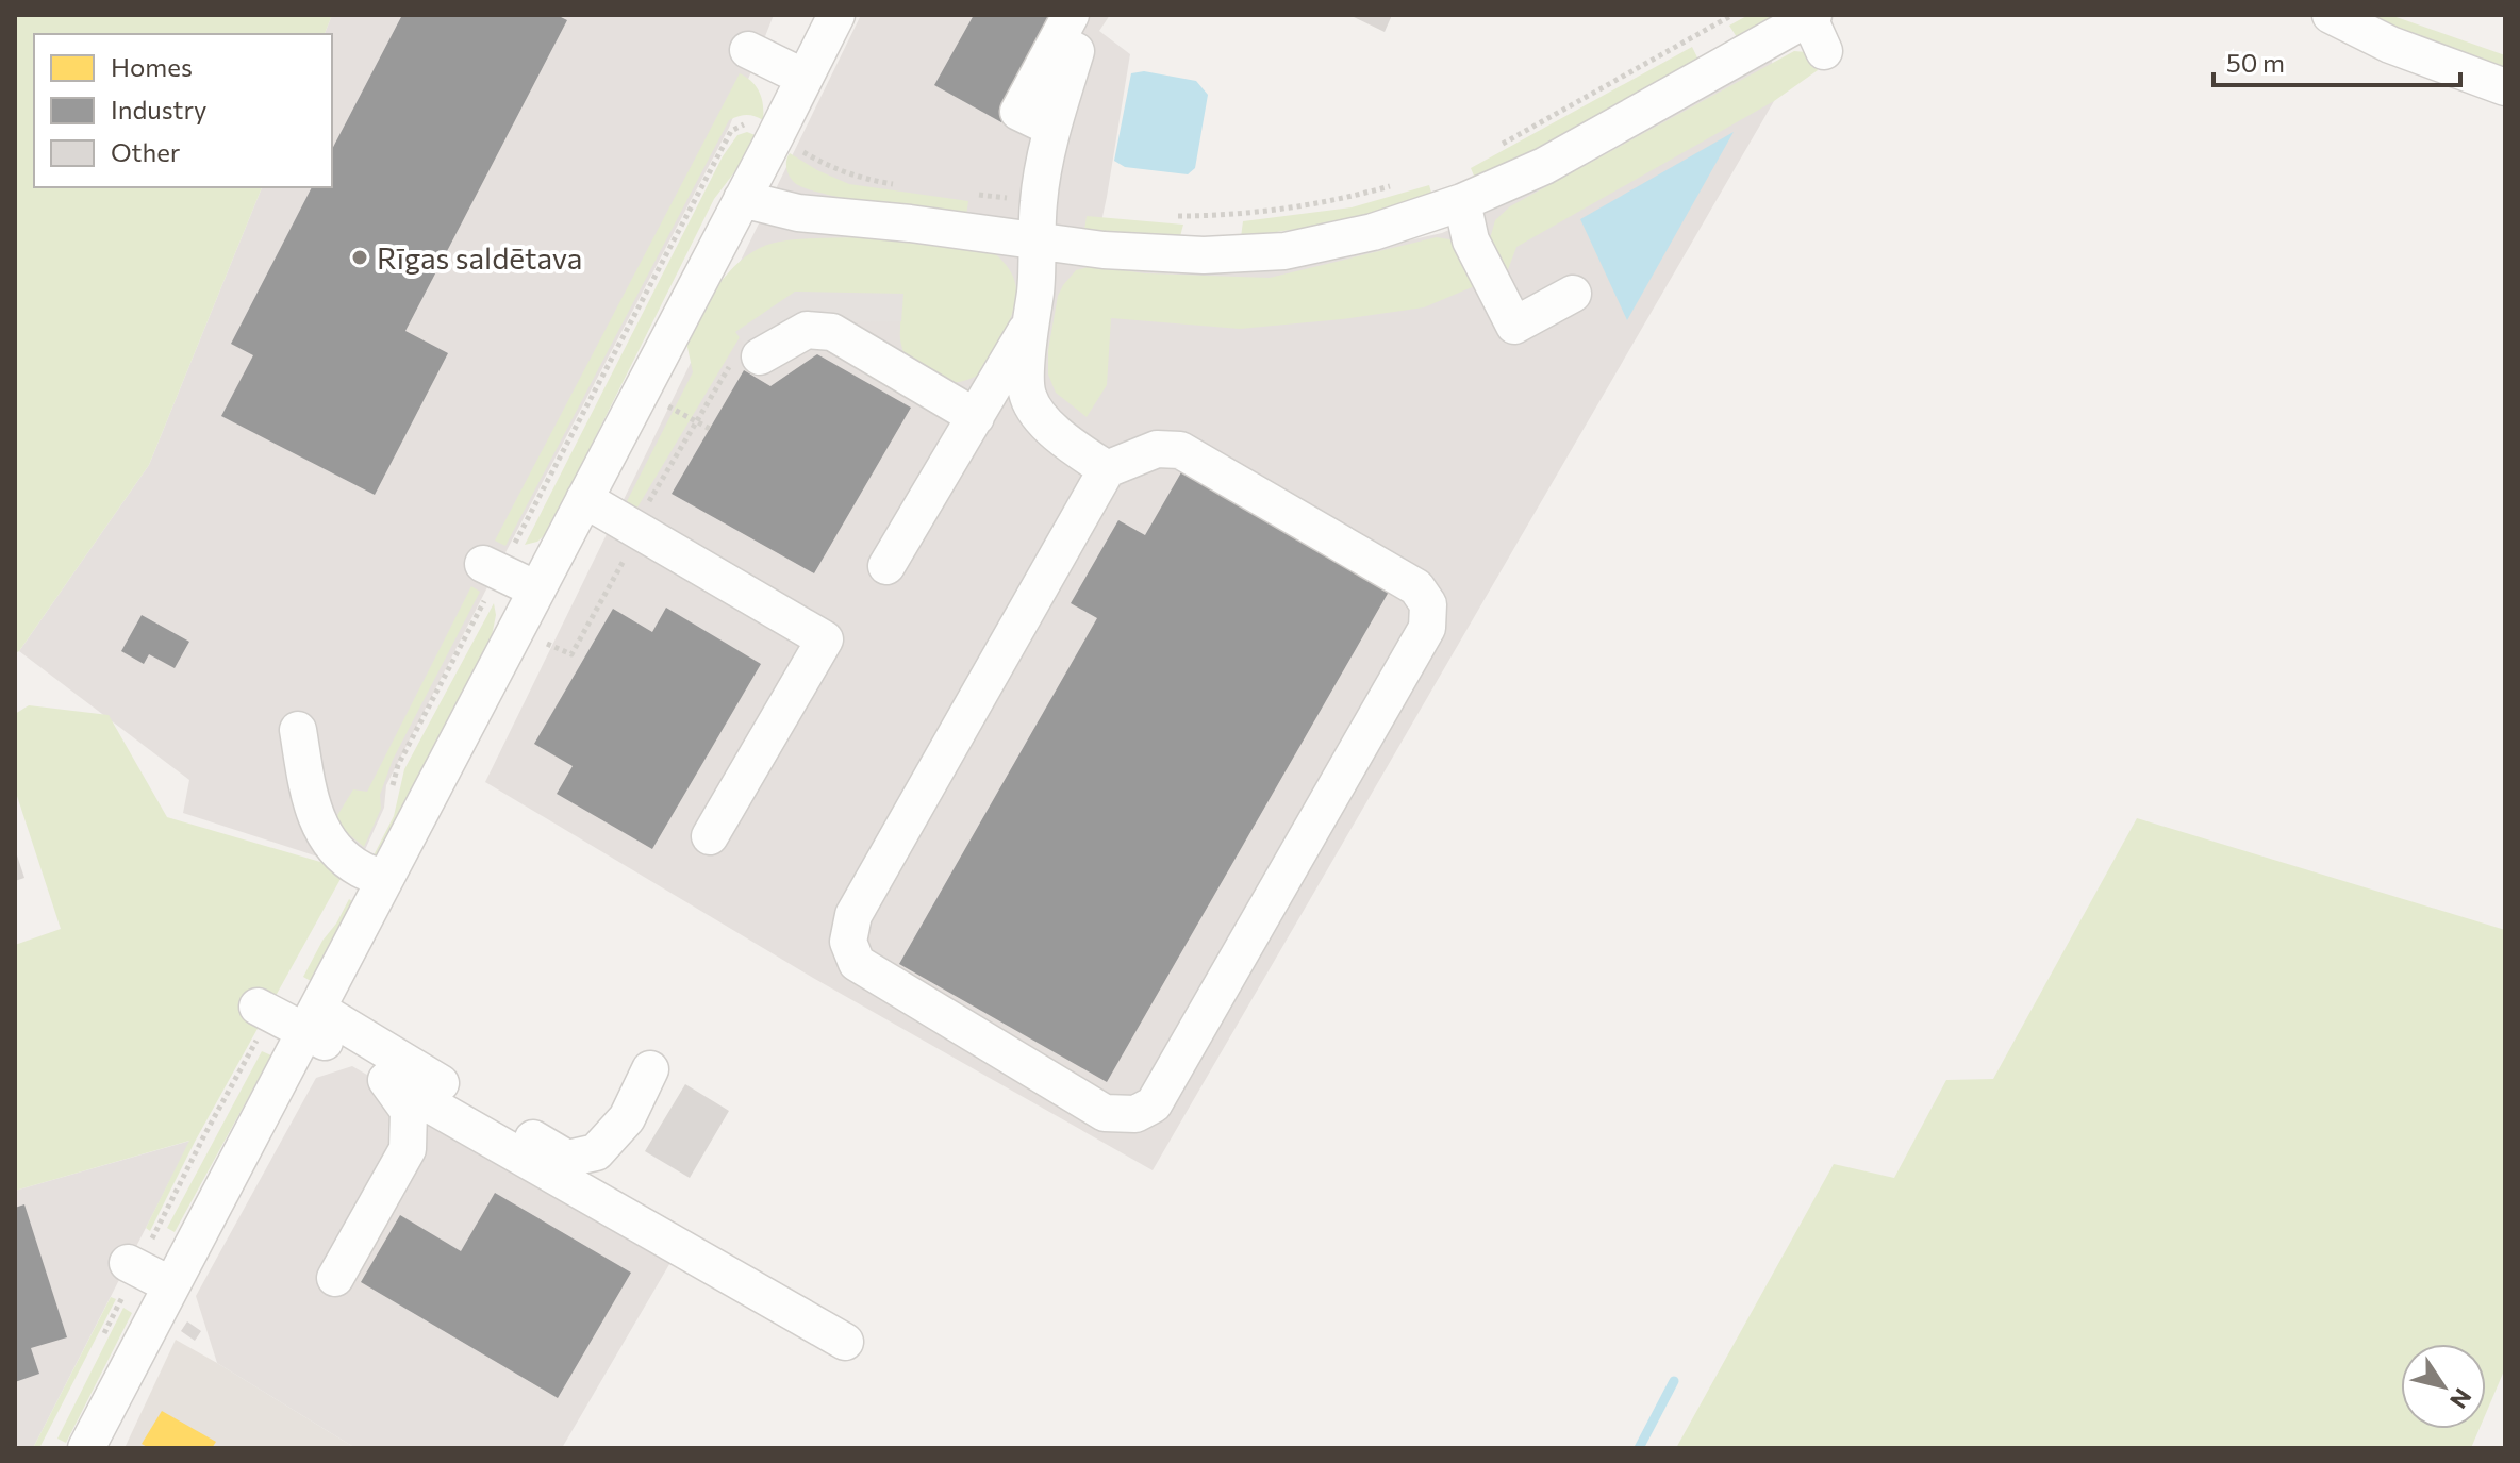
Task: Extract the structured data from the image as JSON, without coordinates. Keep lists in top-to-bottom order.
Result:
{
  "places": ["Rīgas saldētava"],
  "legend": ["Homes", "Industry", "Other"],
  "scale_bar": "50 m",
  "north": "bottom right"
}
